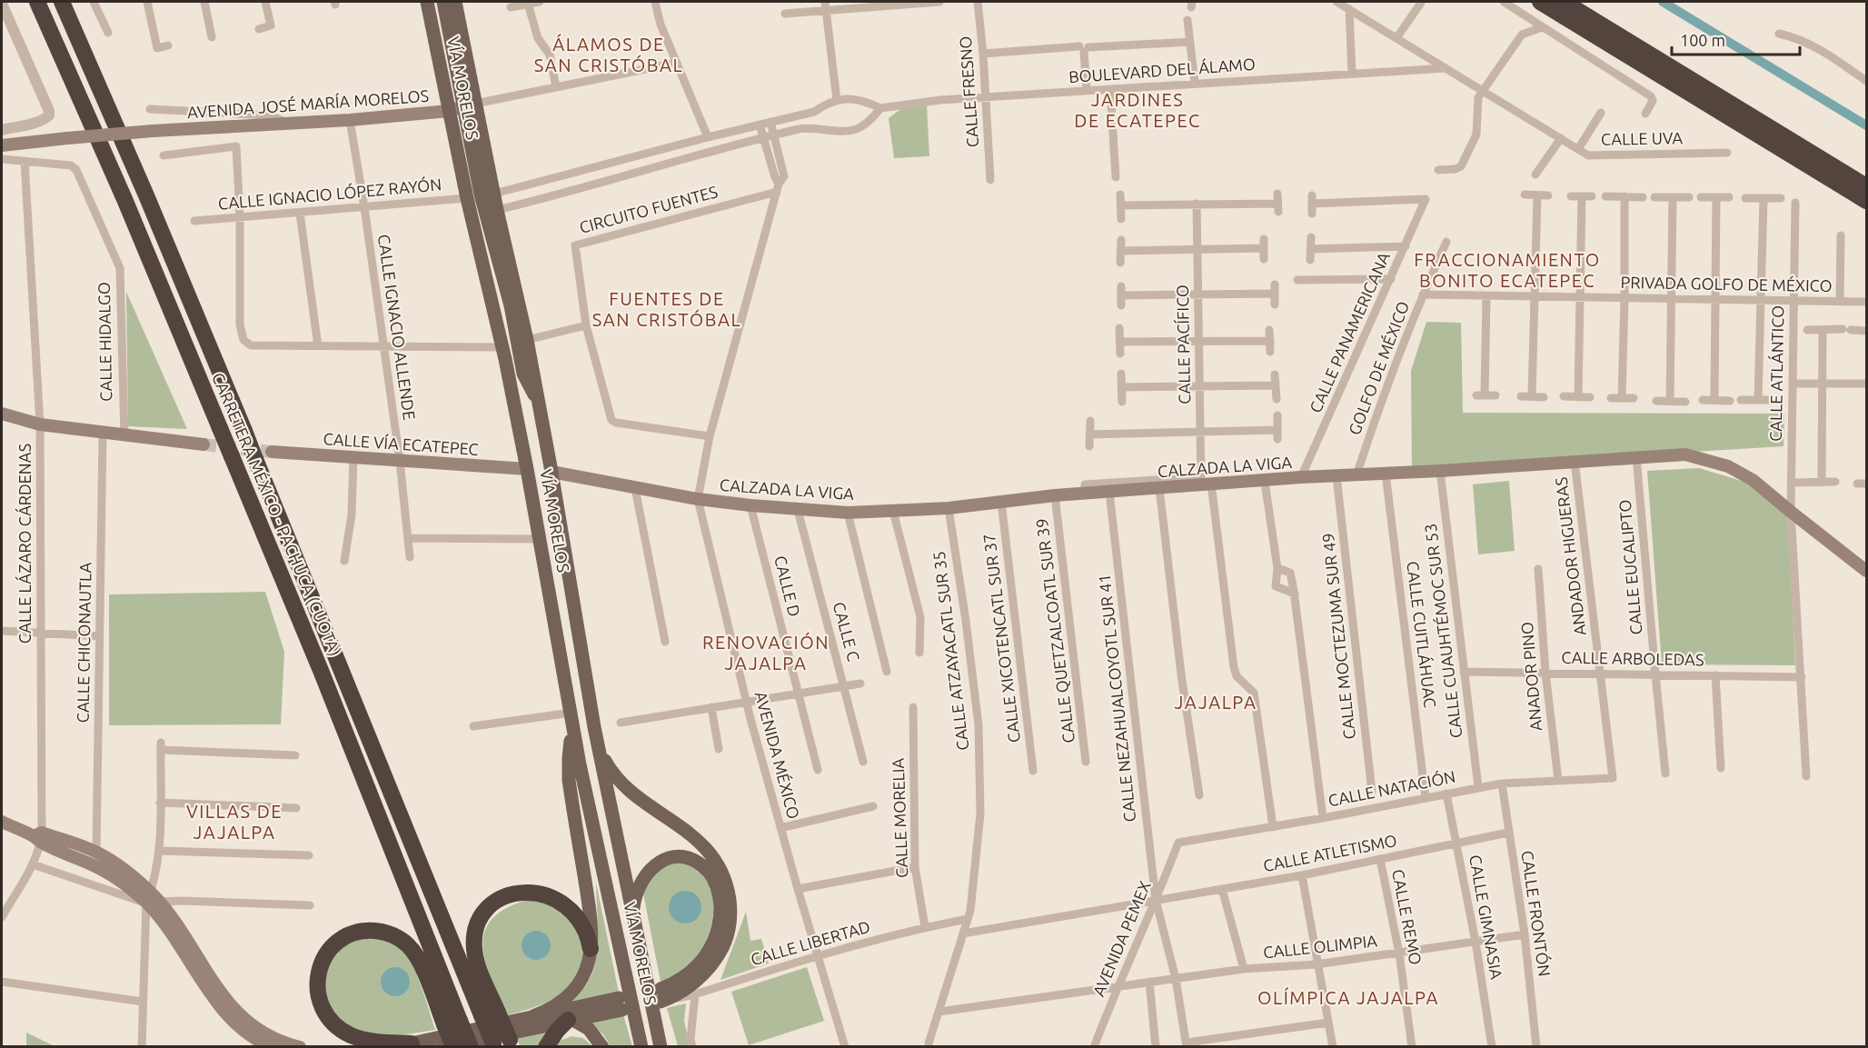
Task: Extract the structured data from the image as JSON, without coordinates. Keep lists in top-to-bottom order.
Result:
{
  "streets": {
    "highway": ["CARRETERA MÉXICO - PACHUCA (CUOTA)"],
    "main road": [
      "VÍA MORELOS",
      "AVENIDA JOSÉ MARÍA MORELOS",
      "CALLE VÍA ECATEPEC",
      "CALZADA LA VIGA"
    ],
    "street": [
      "BOULEVARD DEL ÁLAMO",
      "CALLE FRESNO",
      "CALLE UVA",
      "CALLE IGNACIO LÓPEZ RAYÓN",
      "CIRCUITO FUENTES",
      "PRIVADA GOLFO DE MÉXICO",
      "CALLE IGNACIO ALLENDE",
      "CALLE PANAMERICANA",
      "CALLE HIDALGO",
      "CALLE PACÍFICO",
      "GOLFO DE MÉXICO",
      "CALLE ATLÁNTICO",
      "CALLE LÁZARO CÁRDENAS",
      "ANDADOR HIGUERAS",
      "CALLE EUCALIPTO",
      "CALLE D",
      "CALLE QUETZALCOATL SUR 39",
      "CALLE CUAUHTÉMOC SUR 53",
      "CALLE C",
      "CALLE CUITLÁHUAC",
      "CALLE MOCTEZUMA SUR 49",
      "CALLE XICOTENCATL SUR 37",
      "CALLE CHICONAUTLA",
      "CALLE ATZAYACATL SUR 35",
      "CALLE ARBOLEDAS",
      "ANADOR PINO",
      "CALLE NEZAHUALCOYOTL SUR 41",
      "AVENIDA MÉXICO",
      "CALLE NATACIÓN",
      "CALLE MORELIA",
      "CALLE ATLETISMO",
      "CALLE FRONTÓN",
      "CALLE REMO",
      "CALLE GIMNASIA",
      "AVENIDA PEMEX",
      "CALLE LIBERTAD",
      "CALLE OLIMPIA"
    ]
  },
  "crossings": [
    ["BOULEVARD DEL ÁLAMO", "CALLE FRESNO"],
    ["BOULEVARD DEL ÁLAMO", "CALLE UVA"],
    ["VÍA MORELOS", "AVENIDA JOSÉ MARÍA MORELOS"],
    ["VÍA MORELOS", "CALLE IGNACIO LÓPEZ RAYÓN"],
    ["VÍA MORELOS", "CALLE VÍA ECATEPEC"],
    ["VÍA MORELOS", "CALZADA LA VIGA"],
    ["AVENIDA JOSÉ MARÍA MORELOS", "CALLE IGNACIO ALLENDE"],
    ["CALLE IGNACIO LÓPEZ RAYÓN", "CALLE IGNACIO ALLENDE"],
    ["CIRCUITO FUENTES", "AVENIDA MÉXICO"],
    ["PRIVADA GOLFO DE MÉXICO", "GOLFO DE MÉXICO"],
    ["PRIVADA GOLFO DE MÉXICO", "CALLE ATLÁNTICO"],
    ["CALLE IGNACIO ALLENDE", "CALLE VÍA ECATEPEC"],
    ["CALLE PANAMERICANA", "CALZADA LA VIGA"],
    ["CALLE HIDALGO", "CALLE LÁZARO CÁRDENAS"],
    ["CALLE PACÍFICO", "CALZADA LA VIGA"],
    ["CALLE PACÍFICO", "CALLE NATACIÓN"],
    ["GOLFO DE MÉXICO", "CALZADA LA VIGA"],
    ["CALLE ATLÁNTICO", "CALZADA LA VIGA"],
    ["CALLE ATLÁNTICO", "CALLE ARBOLEDAS"],
    ["CALZADA LA VIGA", "ANDADOR HIGUERAS"],
    ["CALZADA LA VIGA", "CALLE EUCALIPTO"],
    ["CALZADA LA VIGA", "CALLE D"],
    ["CALZADA LA VIGA", "CALLE QUETZALCOATL SUR 39"],
    ["CALZADA LA VIGA", "CALLE CUAUHTÉMOC SUR 53"],
    ["CALZADA LA VIGA", "CALLE C"],
    ["CALZADA LA VIGA", "CALLE CUITLÁHUAC"],
    ["CALZADA LA VIGA", "CALLE MOCTEZUMA SUR 49"],
    ["CALZADA LA VIGA", "CALLE XICOTENCATL SUR 37"],
    ["CALZADA LA VIGA", "CALLE ATZAYACATL SUR 35"],
    ["CALZADA LA VIGA", "CALLE NEZAHUALCOYOTL SUR 41"],
    ["CALZADA LA VIGA", "AVENIDA MÉXICO"],
    ["ANDADOR HIGUERAS", "CALLE ARBOLEDAS"],
    ["ANDADOR HIGUERAS", "CALLE NATACIÓN"],
    ["CALLE EUCALIPTO", "CALLE ARBOLEDAS"],
    ["CALLE CUAUHTÉMOC SUR 53", "CALLE ARBOLEDAS"],
    ["CALLE CUAUHTÉMOC SUR 53", "CALLE NATACIÓN"],
    ["CALLE CUITLÁHUAC", "CALLE NATACIÓN"],
    ["CALLE ATZAYACATL SUR 35", "CALLE LIBERTAD"],
    ["CALLE ATZAYACATL SUR 35", "CALLE OLIMPIA"],
    ["CALLE ARBOLEDAS", "ANADOR PINO"],
    ["ANADOR PINO", "CALLE NATACIÓN"],
    ["CALLE NEZAHUALCOYOTL SUR 41", "CALLE ATLETISMO"],
    ["CALLE NEZAHUALCOYOTL SUR 41", "AVENIDA PEMEX"],
    ["CALLE NEZAHUALCOYOTL SUR 41", "CALLE OLIMPIA"],
    ["AVENIDA MÉXICO", "CALLE LIBERTAD"],
    ["CALLE NATACIÓN", "CALLE FRONTÓN"],
    ["CALLE NATACIÓN", "CALLE GIMNASIA"],
    ["CALLE NATACIÓN", "AVENIDA PEMEX"],
    ["CALLE MORELIA", "CALLE LIBERTAD"],
    ["CALLE ATLETISMO", "CALLE FRONTÓN"],
    ["CALLE ATLETISMO", "CALLE REMO"],
    ["CALLE ATLETISMO", "CALLE GIMNASIA"],
    ["CALLE ATLETISMO", "AVENIDA PEMEX"],
    ["CALLE FRONTÓN", "CALLE OLIMPIA"],
    ["CALLE REMO", "CALLE OLIMPIA"],
    ["CALLE GIMNASIA", "CALLE OLIMPIA"],
    ["AVENIDA PEMEX", "CALLE OLIMPIA"]
  ],
  "districts": [
    "ÁLAMOS DE SAN CRISTÓBAL",
    "JARDINES DE ECATEPEC",
    "FRACCIONAMIENTO BONITO ECATEPEC",
    "FUENTES DE SAN CRISTÓBAL",
    "RENOVACIÓN JAJALPA",
    "JAJALPA",
    "VILLAS DE JAJALPA",
    "OLÍMPICA JAJALPA"
  ],
  "scale_bar": "100 m"
}
